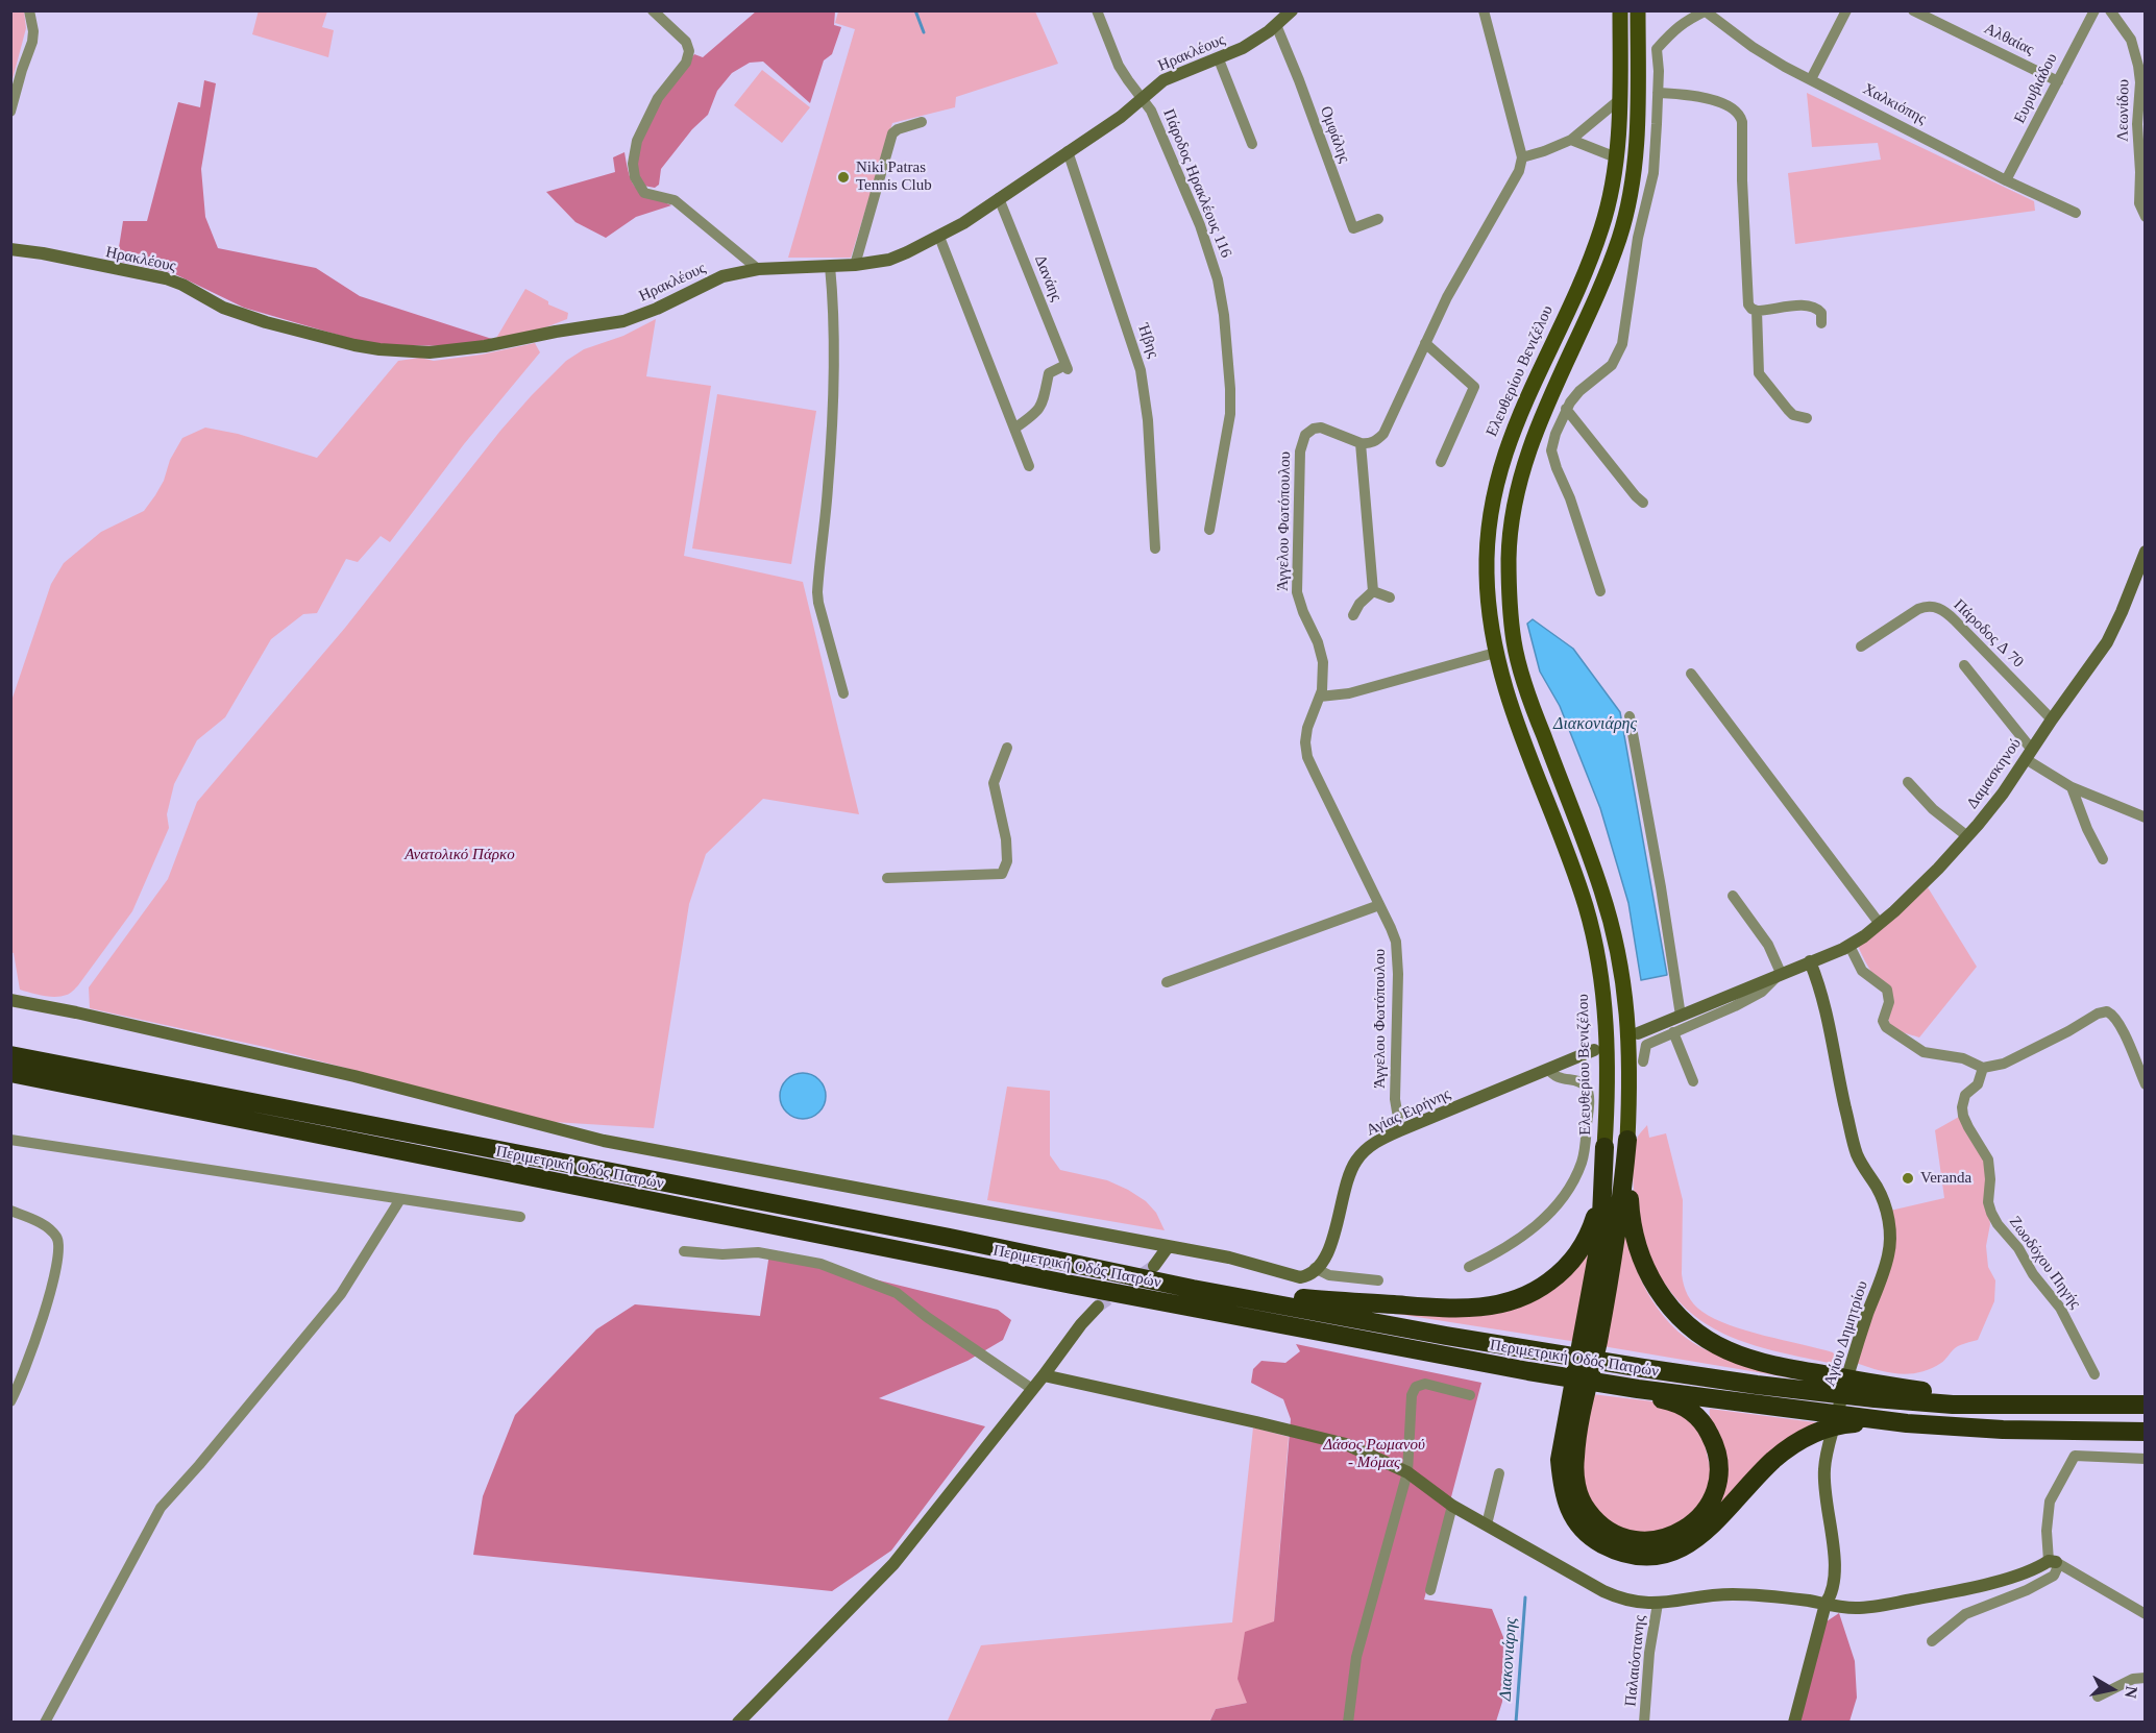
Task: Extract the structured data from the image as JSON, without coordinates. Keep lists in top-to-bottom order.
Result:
{
  "streets": {
    "highway": ["Περιμετρική Οδός Πατρών"],
    "main road": ["Ελευθερίου Βενιζέλου"],
    "street": [
      "Αλθαίας",
      "Ηρακλέους",
      "Ευρυβιάδου",
      "Χαλκιόπης",
      "Λεωνίδου",
      "Ομφάλης",
      "Πάροδος Ηρακλέους 116",
      "Δανάης",
      "Ήβης",
      "Άγγελου Φωτόπουλου",
      "Πάροδος Δ 70",
      "Δαμασκηνού",
      "Αγίας Ειρήνης",
      "Ζωοδόχου Πηγής",
      "Αγίου Δημητρίου",
      "Παλαιόστανης"
    ]
  },
  "crossings": [
    ["Αλθαίας", "Ευρυβιάδου"],
    ["Ηρακλέους", "Ομφάλης"],
    ["Ηρακλέους", "Πάροδος Ηρακλέους 116"],
    ["Ηρακλέους", "Δανάης"],
    ["Ηρακλέους", "Ήβης"],
    ["Ευρυβιάδου", "Χαλκιόπης"],
    ["Άγγελου Φωτόπουλου", "Αγίας Ειρήνης"],
    ["Πάροδος Δ 70", "Δαμασκηνού"],
    ["Δαμασκηνού", "Αγίου Δημητρίου"]
  ],
  "water": ["Διακονιάρης"],
  "parks": ["Ανατολικό Πάρκο", "Δάσος Ρωμανού - Μόμας"],
  "places": ["Niki Patras Tennis Club", "Veranda"],
  "north": "right"
}
